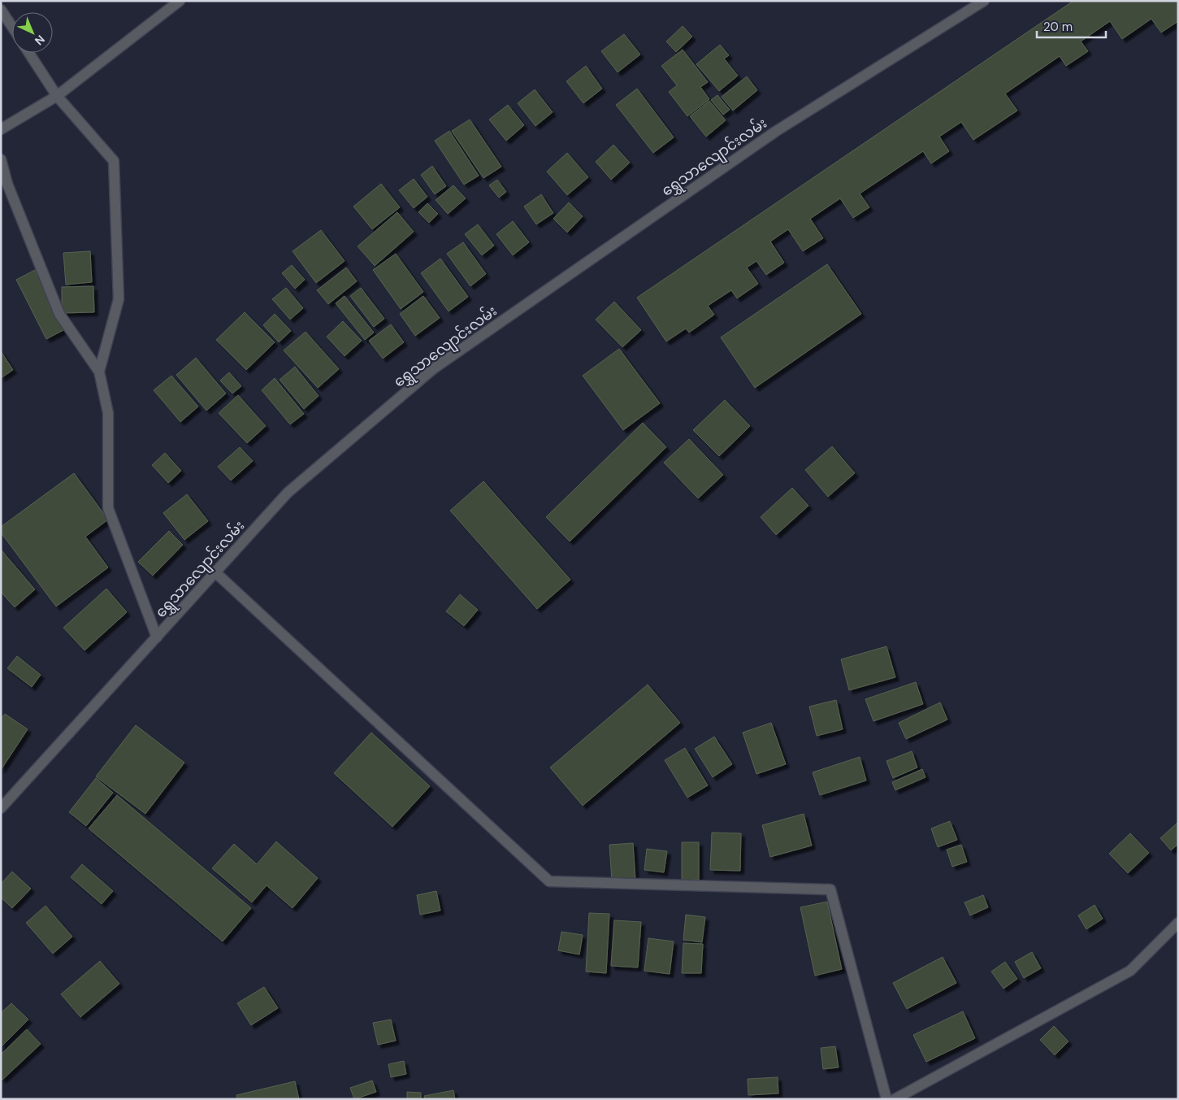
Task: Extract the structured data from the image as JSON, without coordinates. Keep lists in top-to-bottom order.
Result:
{
  "streets": {
    "street": ["ရွှေသာလျောင်းလမ်း"]
  },
  "scale_bar": "20 m",
  "north": "bottom right"
}
